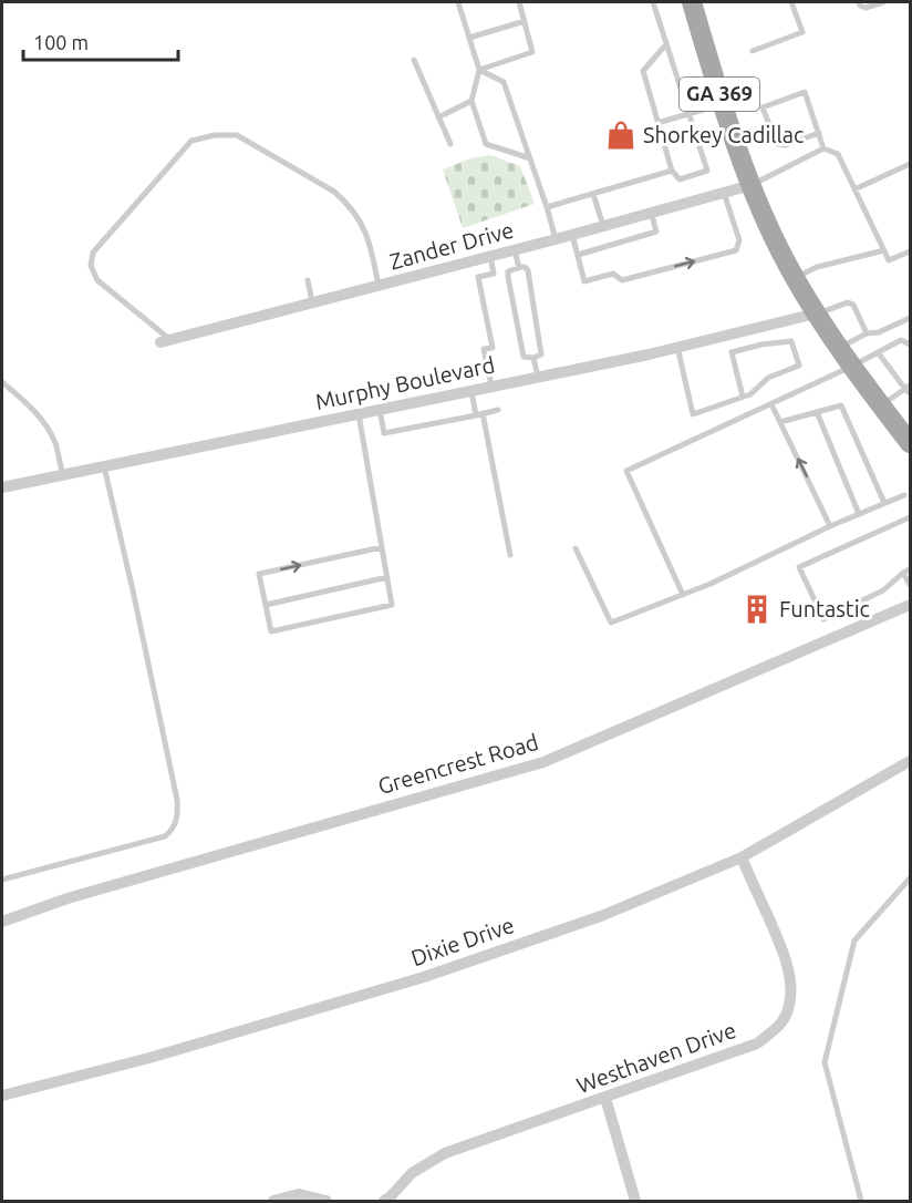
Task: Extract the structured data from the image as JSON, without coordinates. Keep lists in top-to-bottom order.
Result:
{
  "streets": {
    "main road": ["GA 369"],
    "street": [
      "Zander Drive",
      "Murphy Boulevard",
      "Greencrest Road",
      "Dixie Drive",
      "Westhaven Drive"
    ]
  },
  "crossings": [
    ["GA 369", "Zander Drive"],
    ["GA 369", "Murphy Boulevard"],
    ["Dixie Drive", "Westhaven Drive"]
  ],
  "places": {
    "shop": ["Shorkey Cadillac"],
    "building": ["Funtastic"]
  },
  "scale_bar": "100 m"
}
